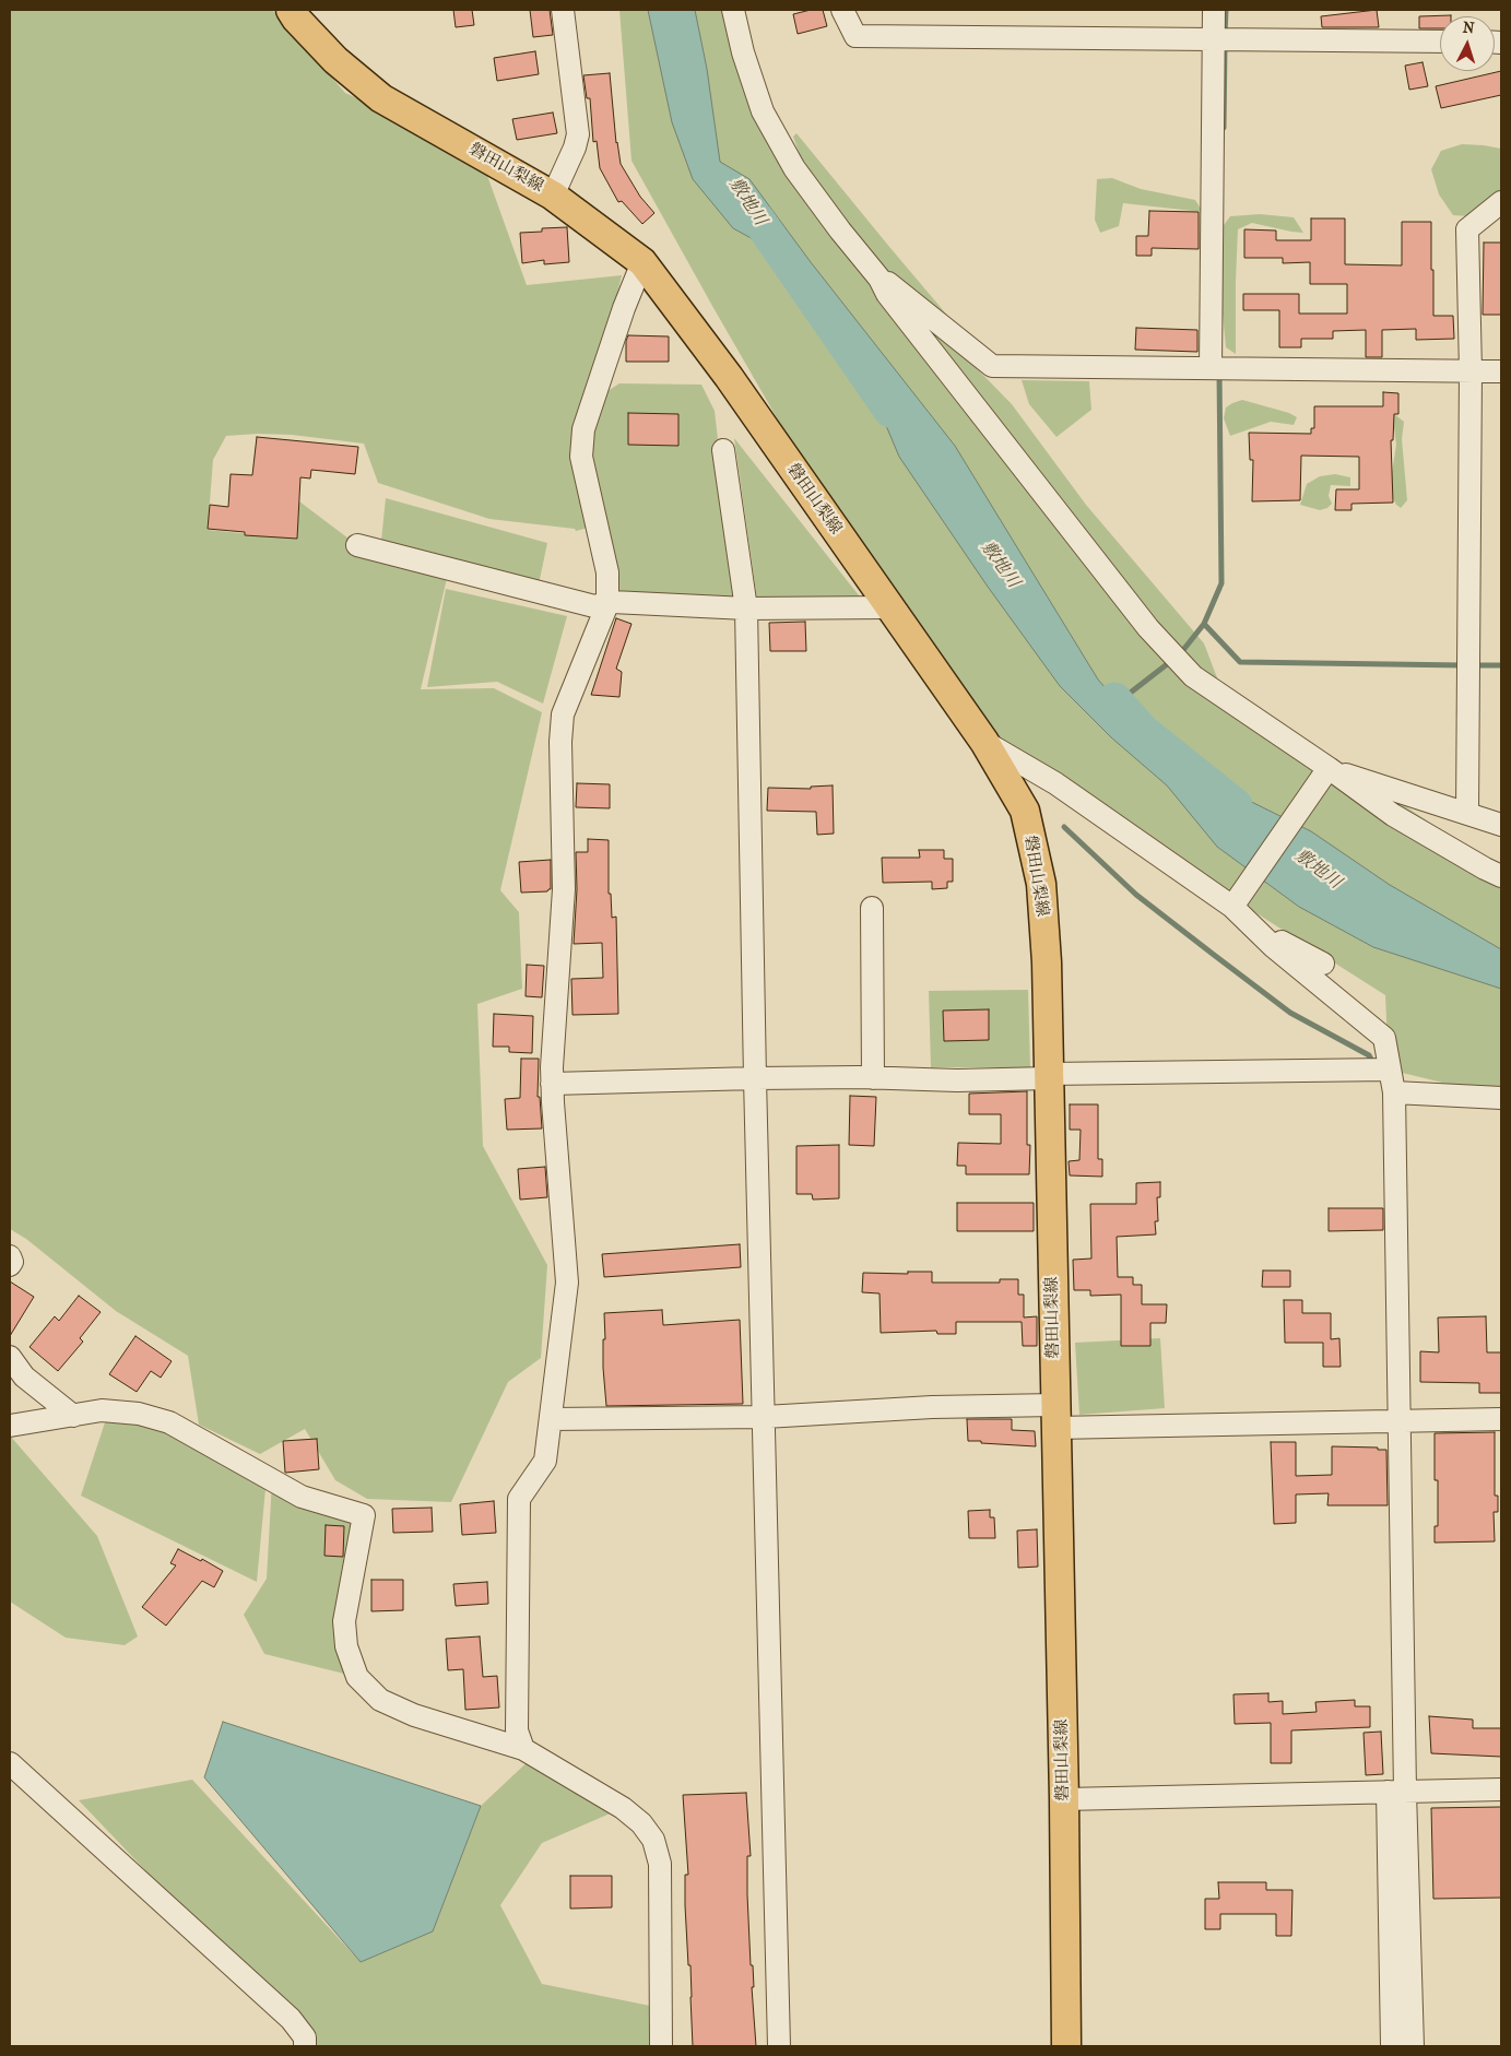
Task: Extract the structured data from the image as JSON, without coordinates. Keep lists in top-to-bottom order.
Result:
{
  "streets": {
    "main road": ["磐田山梨線"]
  },
  "water": ["敷地川"],
  "north": "top"
}
